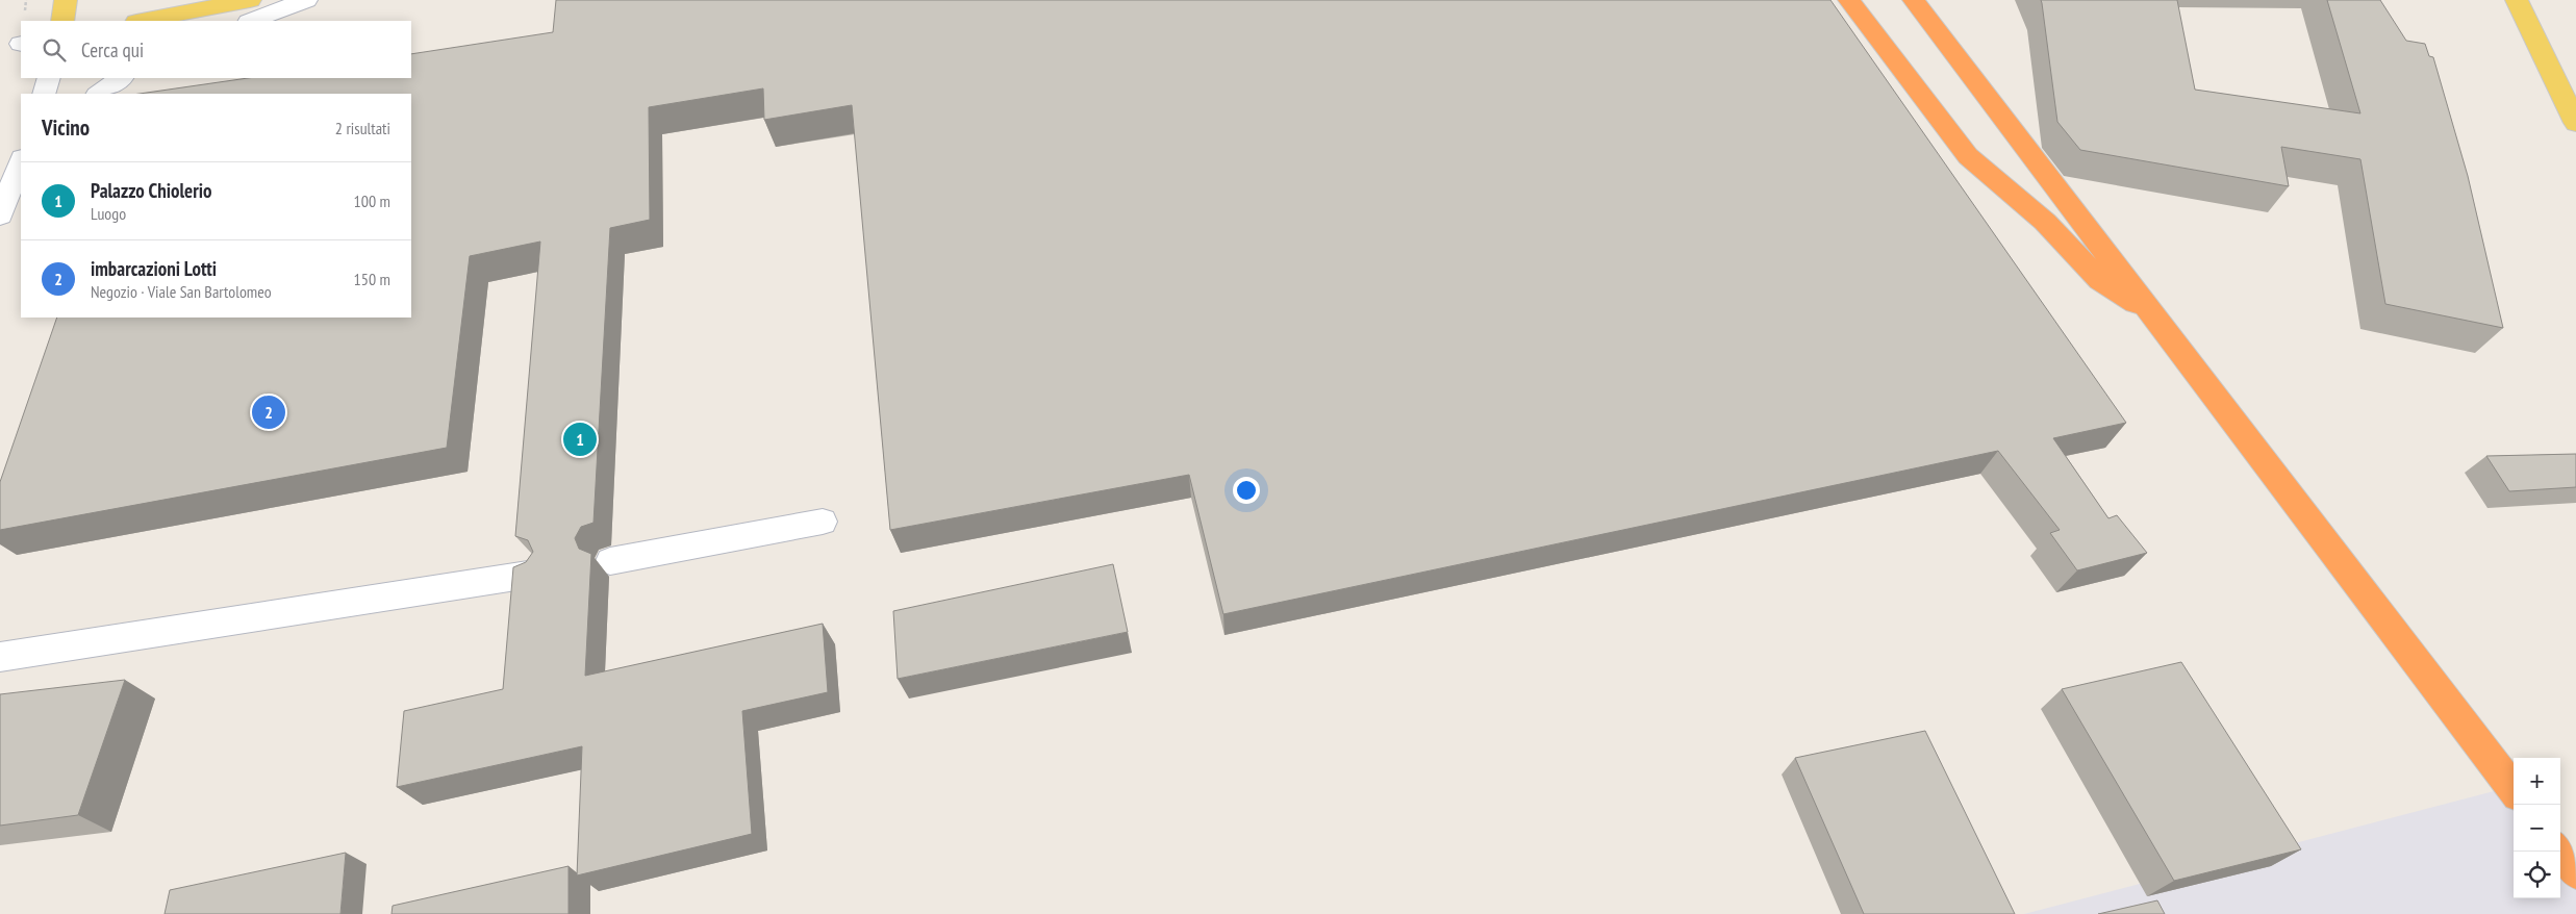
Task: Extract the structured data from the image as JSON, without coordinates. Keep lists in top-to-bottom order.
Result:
{
  "page": {
    "search": "Cerca qui",
    "heading": ["Vicino", "2 risultati"],
    "list": [
      {
        "mark": "1",
        "name": "Palazzo Chiolerio",
        "note": "Luogo",
        "value": "100 m"
      },
      {
        "mark": "2",
        "name": "imbarcazioni Lotti",
        "note": "Negozio · Viale San Bartolomeo",
        "value": "150 m"
      }
    ],
    "pins": ["2", "1"],
    "map_buttons": ["+", "−"]
  }
}
